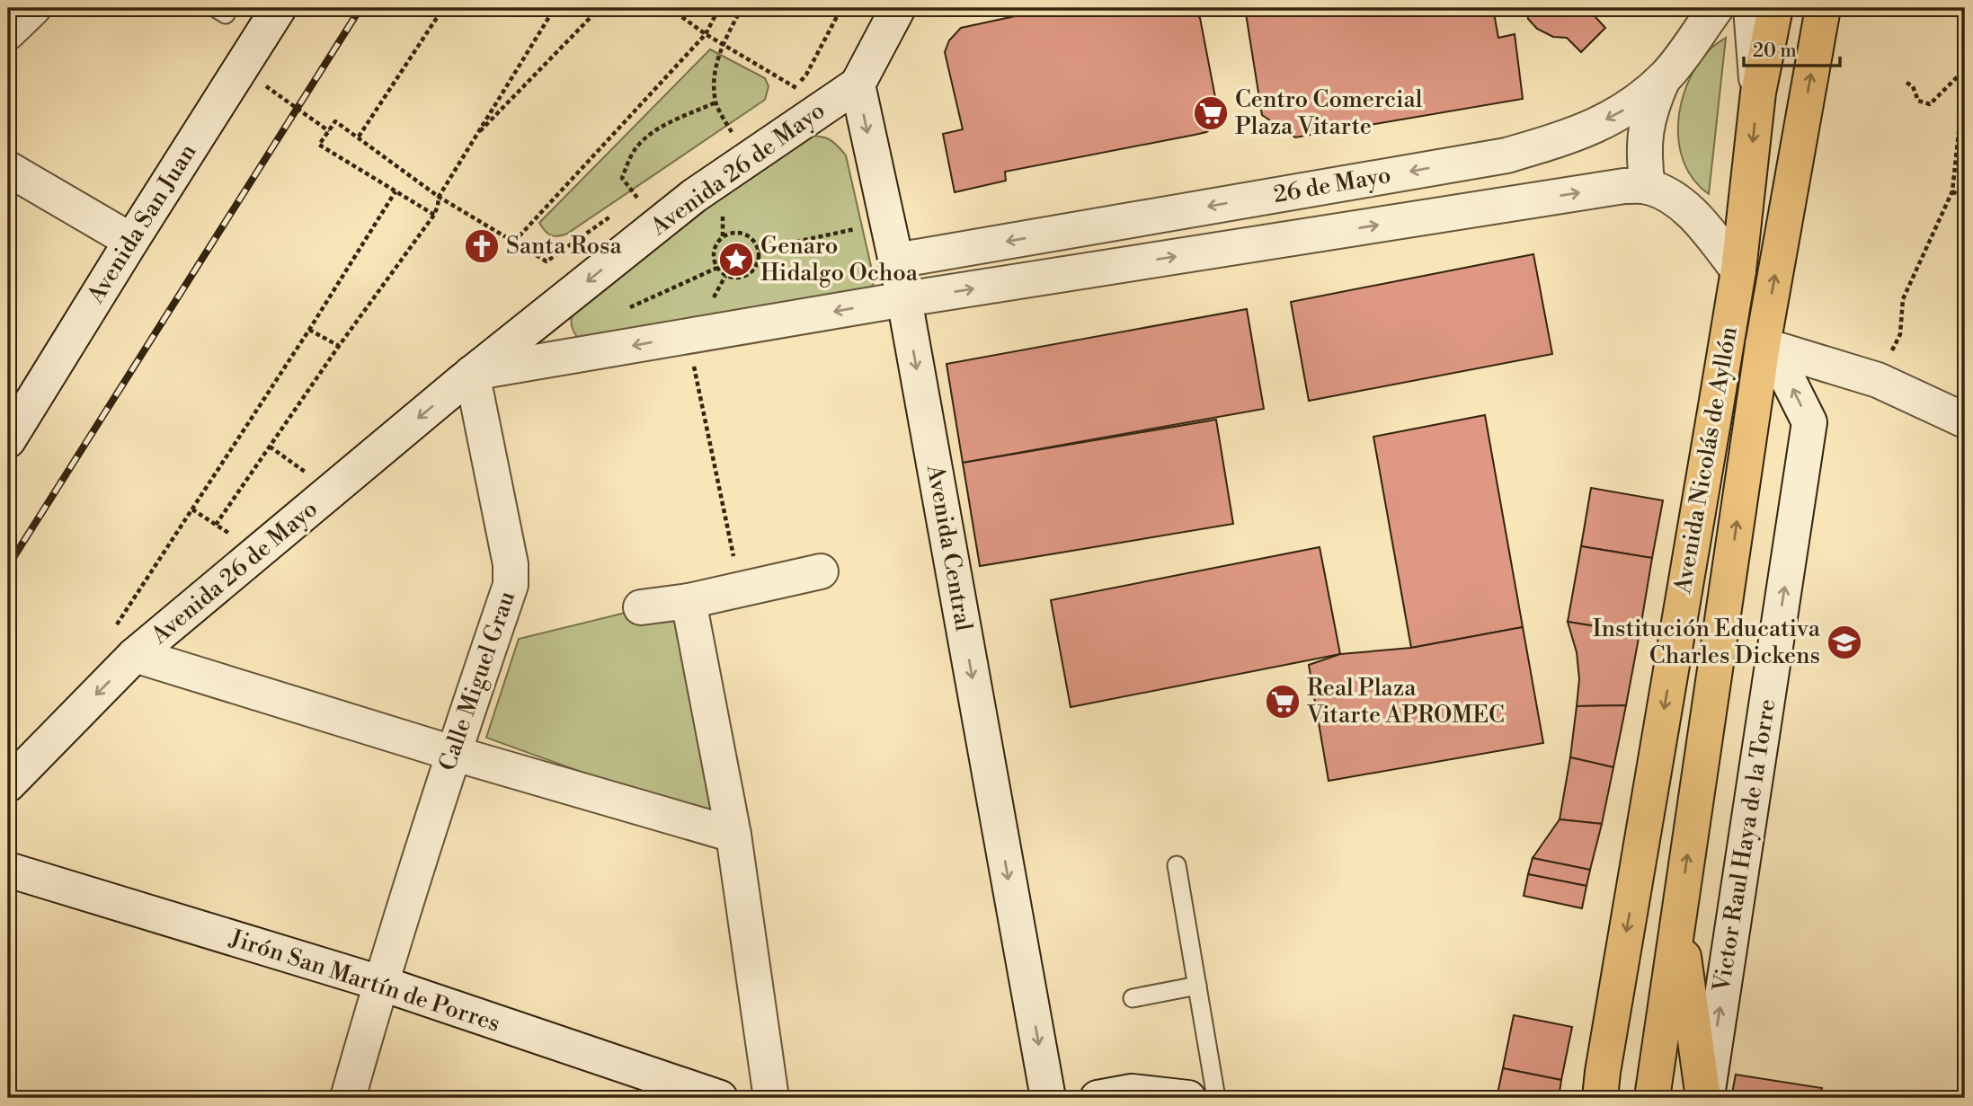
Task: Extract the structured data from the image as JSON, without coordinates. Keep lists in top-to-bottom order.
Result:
{
  "streets": {
    "main road": ["Avenida Nicolás de Ayllón"],
    "street": [
      "Avenida 26 de Mayo",
      "26 de Mayo",
      "Avenida San Juan",
      "Avenida Central",
      "Calle Miguel Grau",
      "Victor Raul Haya de la Torre",
      "Jirón San Martín de Porres"
    ]
  },
  "crossings": [
    ["Avenida 26 de Mayo", "Avenida Central"],
    ["Avenida 26 de Mayo", "Calle Miguel Grau"],
    ["26 de Mayo", "Avenida Nicolás de Ayllón"],
    ["26 de Mayo", "Avenida Central"],
    ["Avenida Nicolás de Ayllón", "Victor Raul Haya de la Torre"],
    ["Calle Miguel Grau", "Jirón San Martín de Porres"]
  ],
  "one_way": ["Avenida 26 de Mayo", "Victor Raul Haya de la Torre"],
  "places": {
    "supermarket": ["Centro Comercial Plaza Vitarte", "Real Plaza Vitarte APROMEC"],
    "church": ["Santa Rosa"],
    "place": ["Genaro Hidalgo Ochoa"],
    "school or university": ["Institución Educativa Charles Dickens"]
  },
  "scale_bar": "20 m"
}
